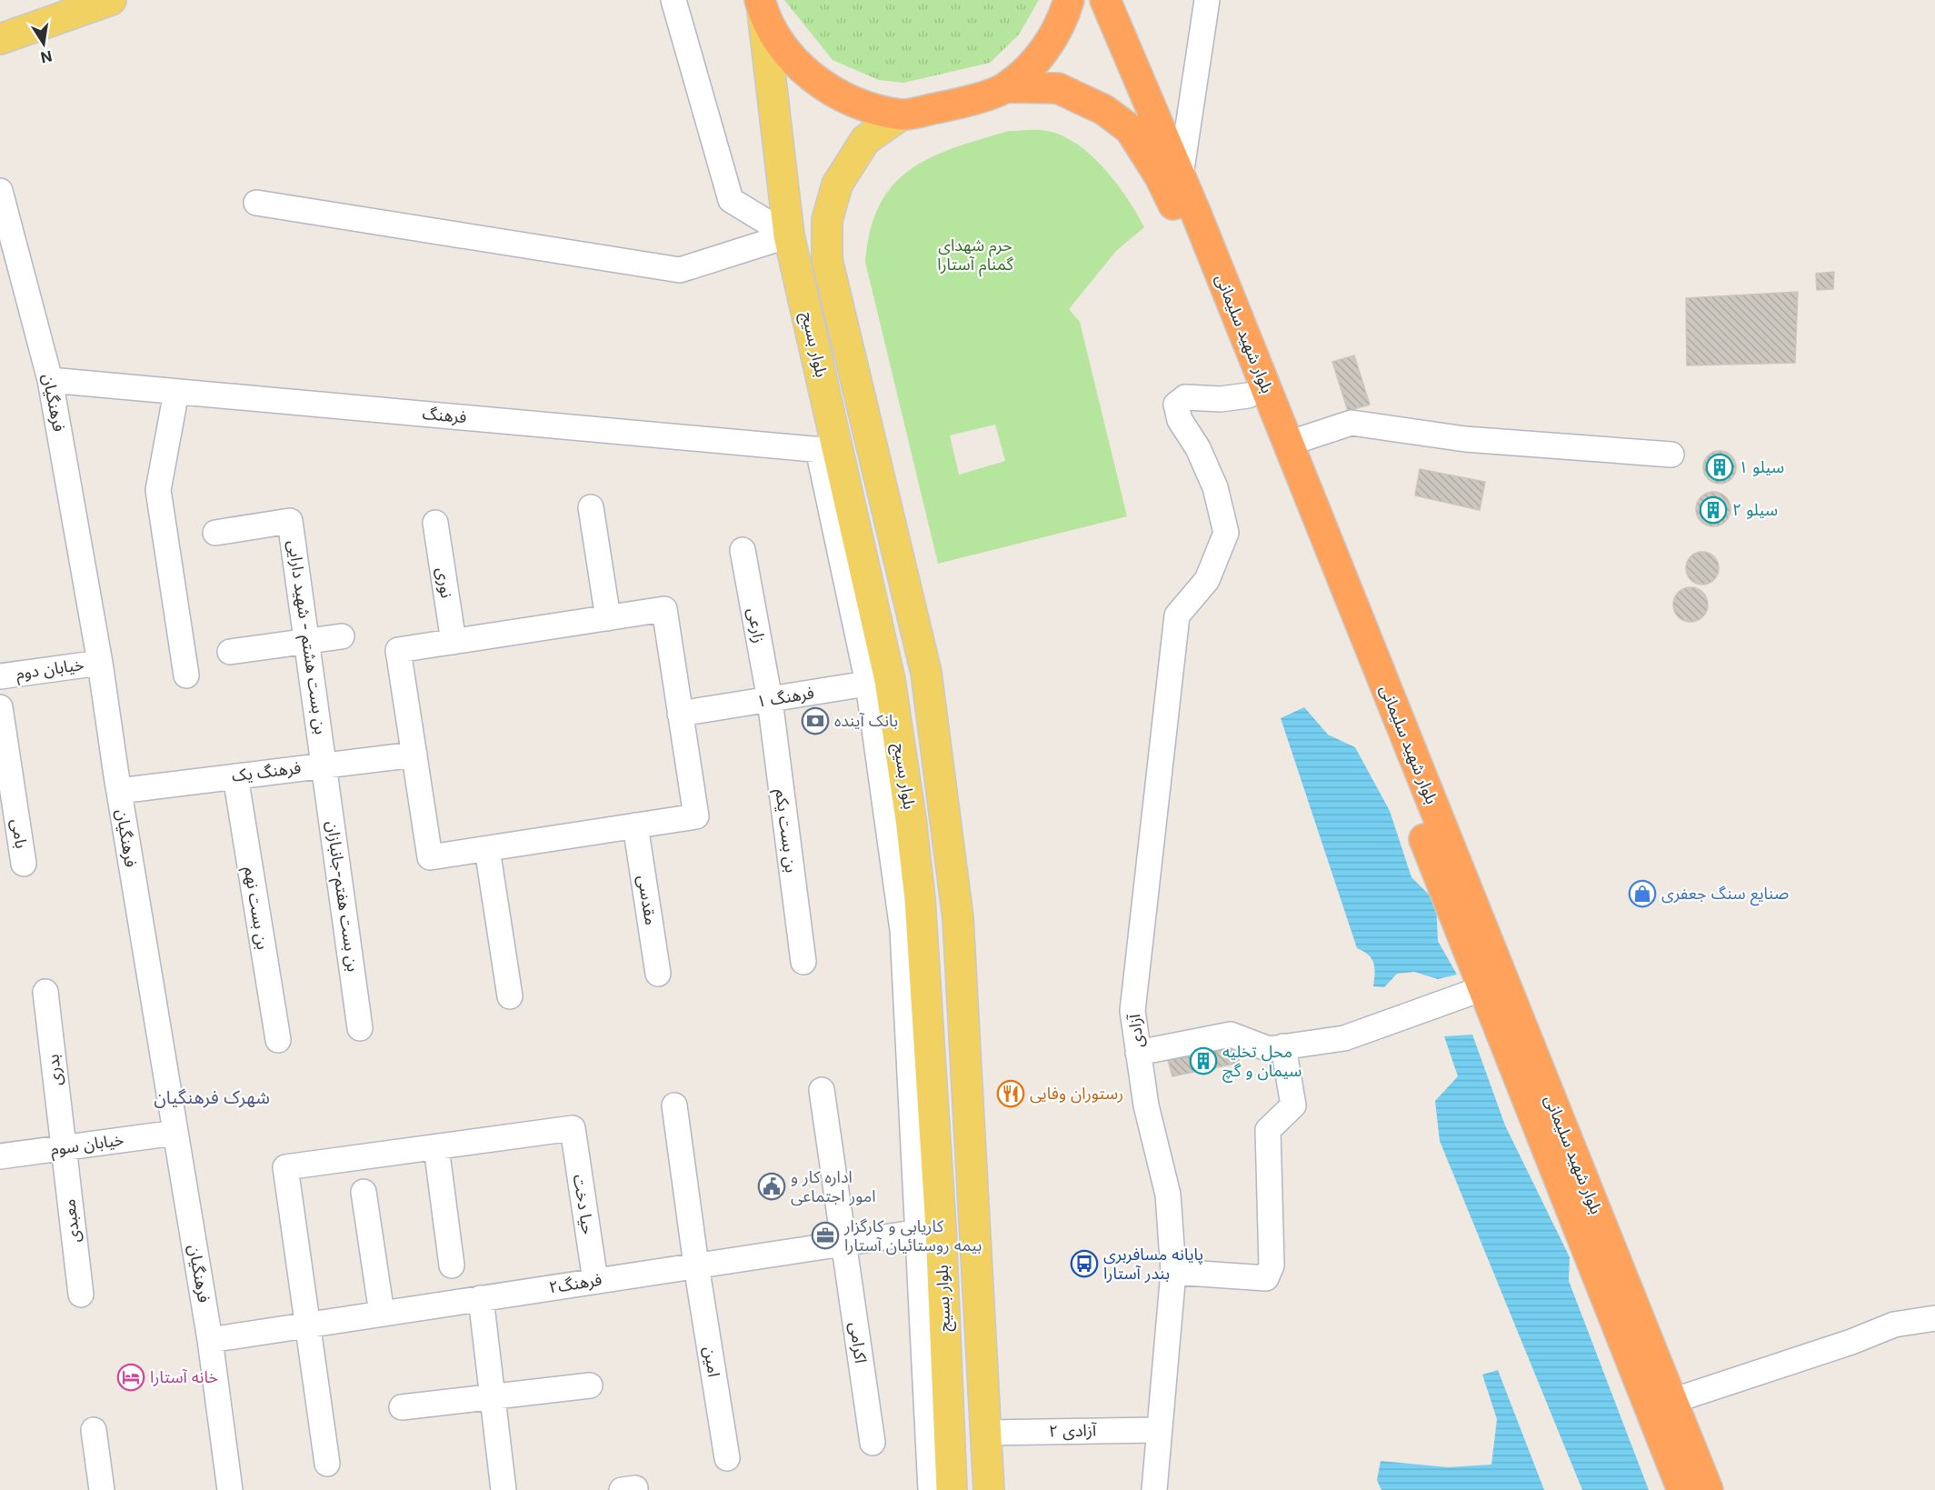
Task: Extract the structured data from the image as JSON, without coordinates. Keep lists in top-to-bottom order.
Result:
{
  "streets": {
    "highway": ["بلوار شهید سلیمانی"],
    "main road": ["بلوار بسیج"],
    "street": [
      "فرهنگیان",
      "فرهنگ",
      "نوری",
      "زارعی",
      "بن بست هشتم - شهید دارایی",
      "خیابان دوم",
      "فرهنگ ۱",
      "فرهنگ یک",
      "بن بست یکم",
      "بامی",
      "بن بست هفتم-جانبازان",
      "مقدسی",
      "بن بست نهم",
      "آزادی",
      "بدری",
      "خیابان سوم",
      "حیا دخت",
      "معبدی",
      "فرهنگ۲",
      "اکرامی",
      "امین",
      "آزادی ۲"
    ]
  },
  "crossings": [
    ["بلوار شهید سلیمانی", "آزادی"],
    ["بلوار بسیج", "فرهنگ"],
    ["بلوار بسیج", "فرهنگ ۱"],
    ["بلوار بسیج", "فرهنگ۲"],
    ["بلوار بسیج", "آزادی ۲"],
    ["فرهنگیان", "فرهنگ"],
    ["فرهنگیان", "خیابان دوم"],
    ["فرهنگیان", "فرهنگ یک"],
    ["فرهنگیان", "خیابان سوم"],
    ["فرهنگیان", "فرهنگ۲"],
    ["زارعی", "فرهنگ ۱"],
    ["زارعی", "بن بست یکم"],
    ["بن بست هشتم - شهید دارایی", "فرهنگ یک"],
    ["بن بست هشتم - شهید دارایی", "بن بست هفتم-جانبازان"],
    ["فرهنگ ۱", "بن بست یکم"],
    ["فرهنگ یک", "بن بست هفتم-جانبازان"],
    ["فرهنگ یک", "بن بست نهم"],
    ["آزادی", "آزادی ۲"],
    ["بدری", "خیابان سوم"],
    ["بدری", "معبدی"],
    ["خیابان سوم", "معبدی"],
    ["حیا دخت", "فرهنگ۲"],
    ["فرهنگ۲", "اکرامی"],
    ["فرهنگ۲", "امین"]
  ],
  "districts": ["شهرک فرهنگیان"],
  "parks": ["حرم شهدای گمنام آستارا"],
  "places": {
    "building": ["سیلو ۱", "سیلو ۲", "محل تخلیه سیمان و گچ"],
    "bank": ["بانک آینده"],
    "shop": ["صنایع سنگ جعفری"],
    "restaurant": ["رستوران وفایی"],
    "public building": ["اداره کار و امور اجتماعی"],
    "office": ["کاریابی و کارگزار بیمه روستائیان آستارا"],
    "bus stop": ["پایانه مسافربری بندر آستارا"],
    "hotel": ["خانه آستارا"]
  },
  "north": "bottom"
}
